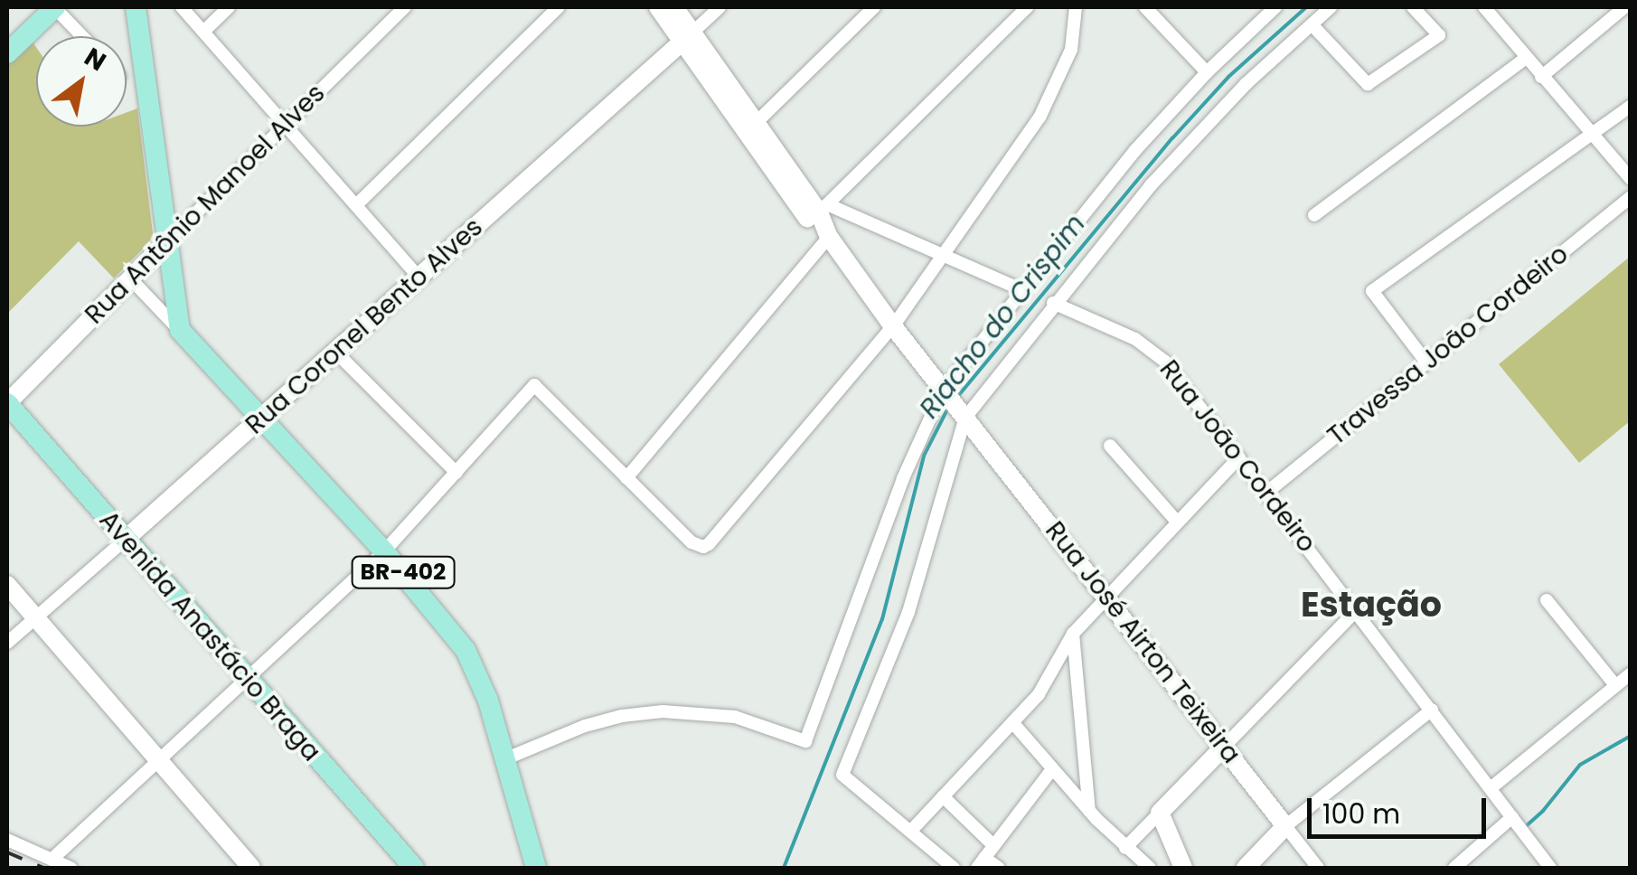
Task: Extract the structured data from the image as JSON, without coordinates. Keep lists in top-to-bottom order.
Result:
{
  "streets": {
    "main road": ["BR-402", "Avenida Anastácio Braga"],
    "street": [
      "Rua Antônio Manoel Alves",
      "Rua Coronel Bento Alves",
      "Travessa João Cordeiro",
      "Rua João Cordeiro",
      "Rua José Airton Teixeira"
    ]
  },
  "crossings": [
    ["Rua Antônio Manoel Alves", "Avenida Anastácio Braga"],
    ["Rua Coronel Bento Alves", "BR-402"],
    ["Rua Coronel Bento Alves", "Avenida Anastácio Braga"],
    ["Rua Coronel Bento Alves", "Rua José Airton Teixeira"],
    ["Travessa João Cordeiro", "Rua João Cordeiro"]
  ],
  "districts": ["Estação"],
  "water": ["Riacho do Crispim"],
  "scale_bar": "100 m",
  "north": "top right"
}
